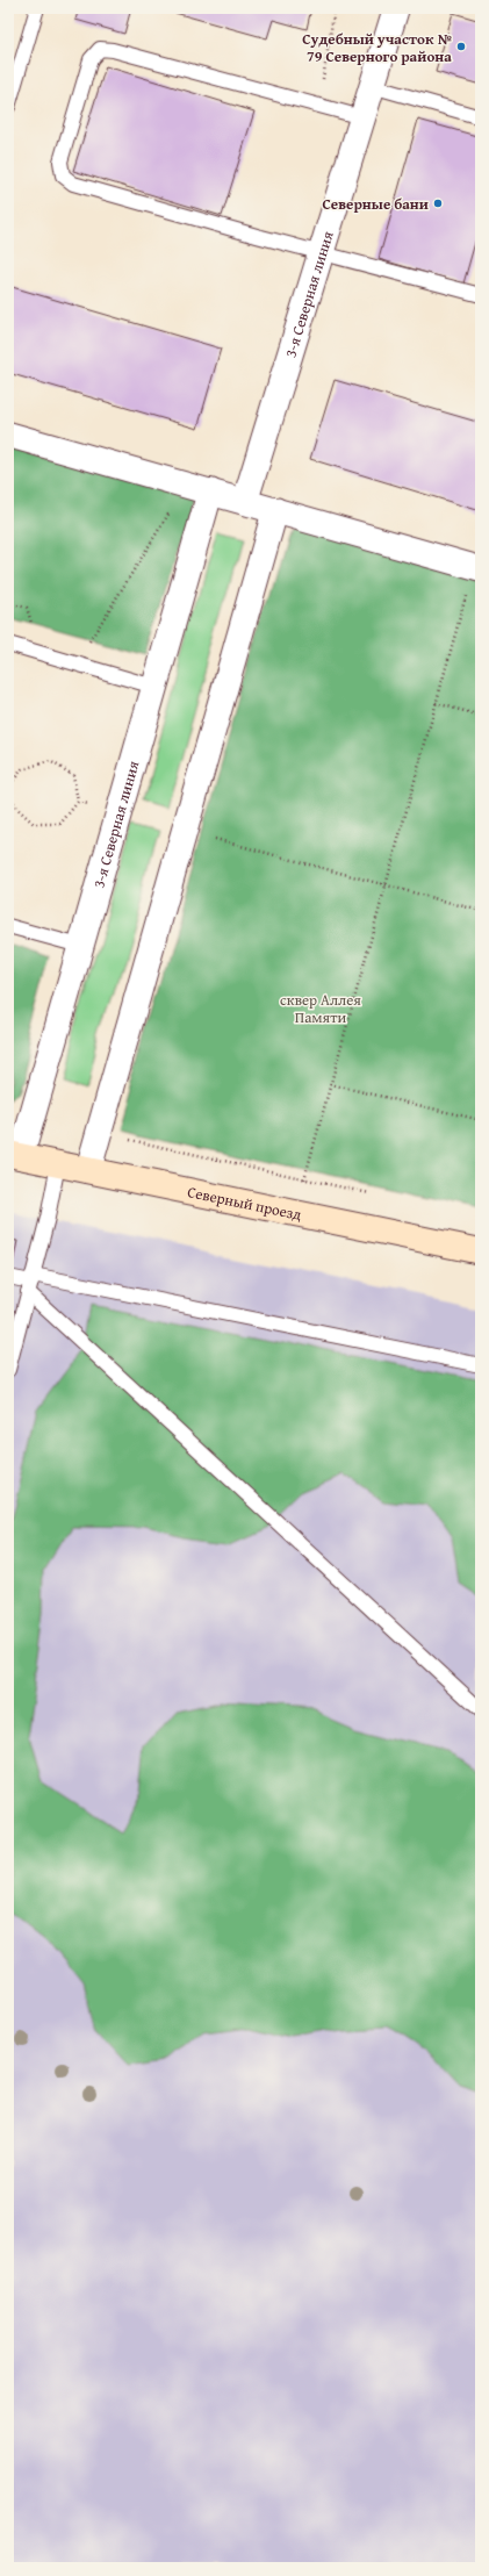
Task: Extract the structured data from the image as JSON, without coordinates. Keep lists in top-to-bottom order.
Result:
{
  "streets": {
    "street": ["3-я Северная линия", "Северный проезд"]
  },
  "crossings": [
    ["3-я Северная линия", "Северный проезд"]
  ],
  "parks": ["сквер Аллея Памяти"],
  "places": ["Судебный участок № 79 Северного района", "Северные бани"]
}
